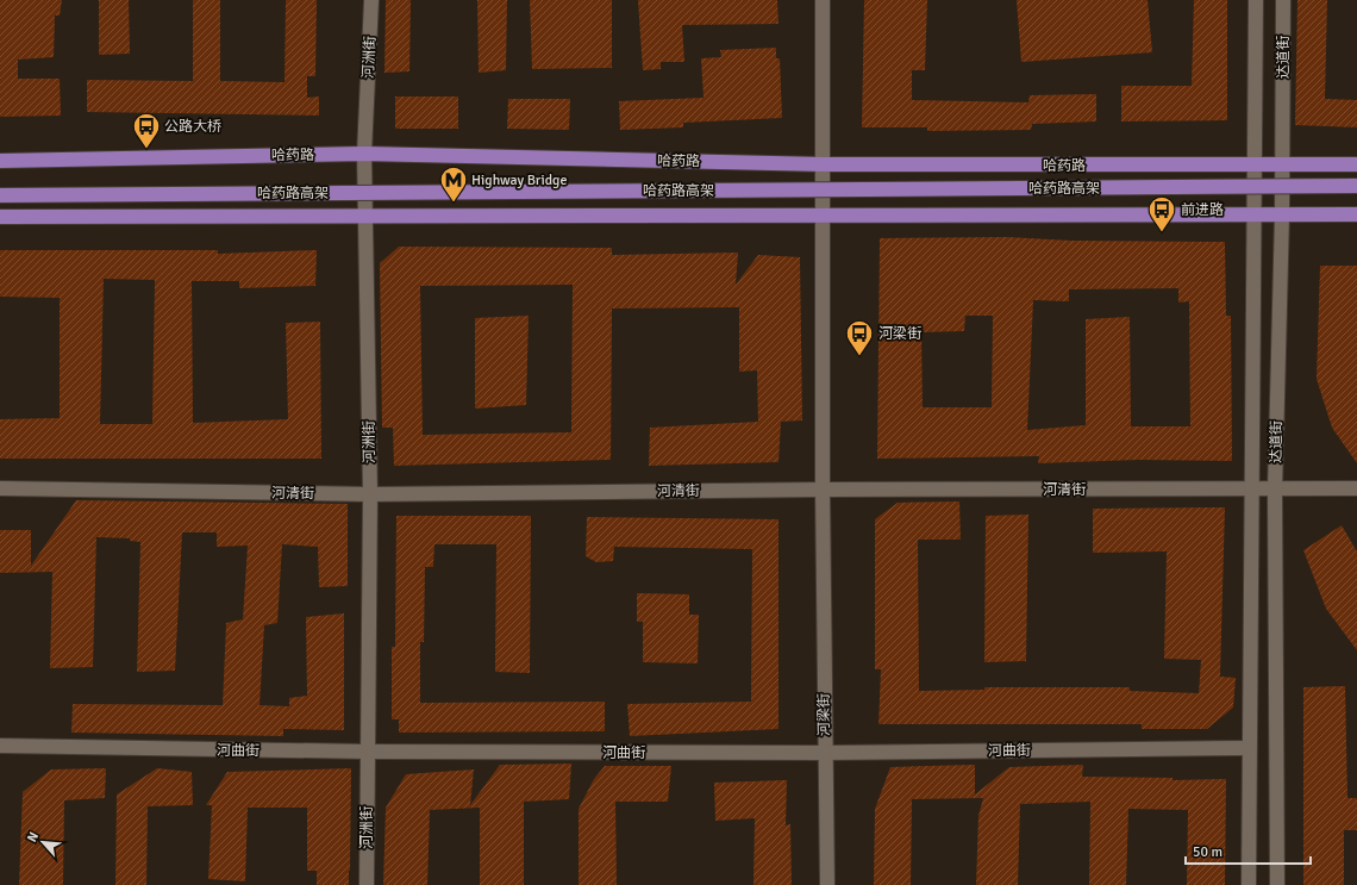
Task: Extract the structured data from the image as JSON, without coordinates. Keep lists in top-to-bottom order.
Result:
{
  "streets": {
    "highway": ["哈药路", "哈药路高架"],
    "street": [
      "河洲街",
      "达道街",
      "河清街",
      "河梁街",
      "河曲街"
    ]
  },
  "crossings": [
    ["河洲街", "哈药路"],
    ["河洲街", "河清街"],
    ["河洲街", "河曲街"],
    ["达道街", "哈药路"],
    ["达道街", "河清街"],
    ["达道街", "河曲街"],
    ["哈药路", "河梁街"],
    ["河清街", "河梁街"],
    ["河梁街", "河曲街"]
  ],
  "places": {
    "bus stop": ["公路大桥", "前进路", "河梁街"],
    "metro station": ["Highway Bridge"]
  },
  "scale_bar": "50 m",
  "north": "top left"
}
